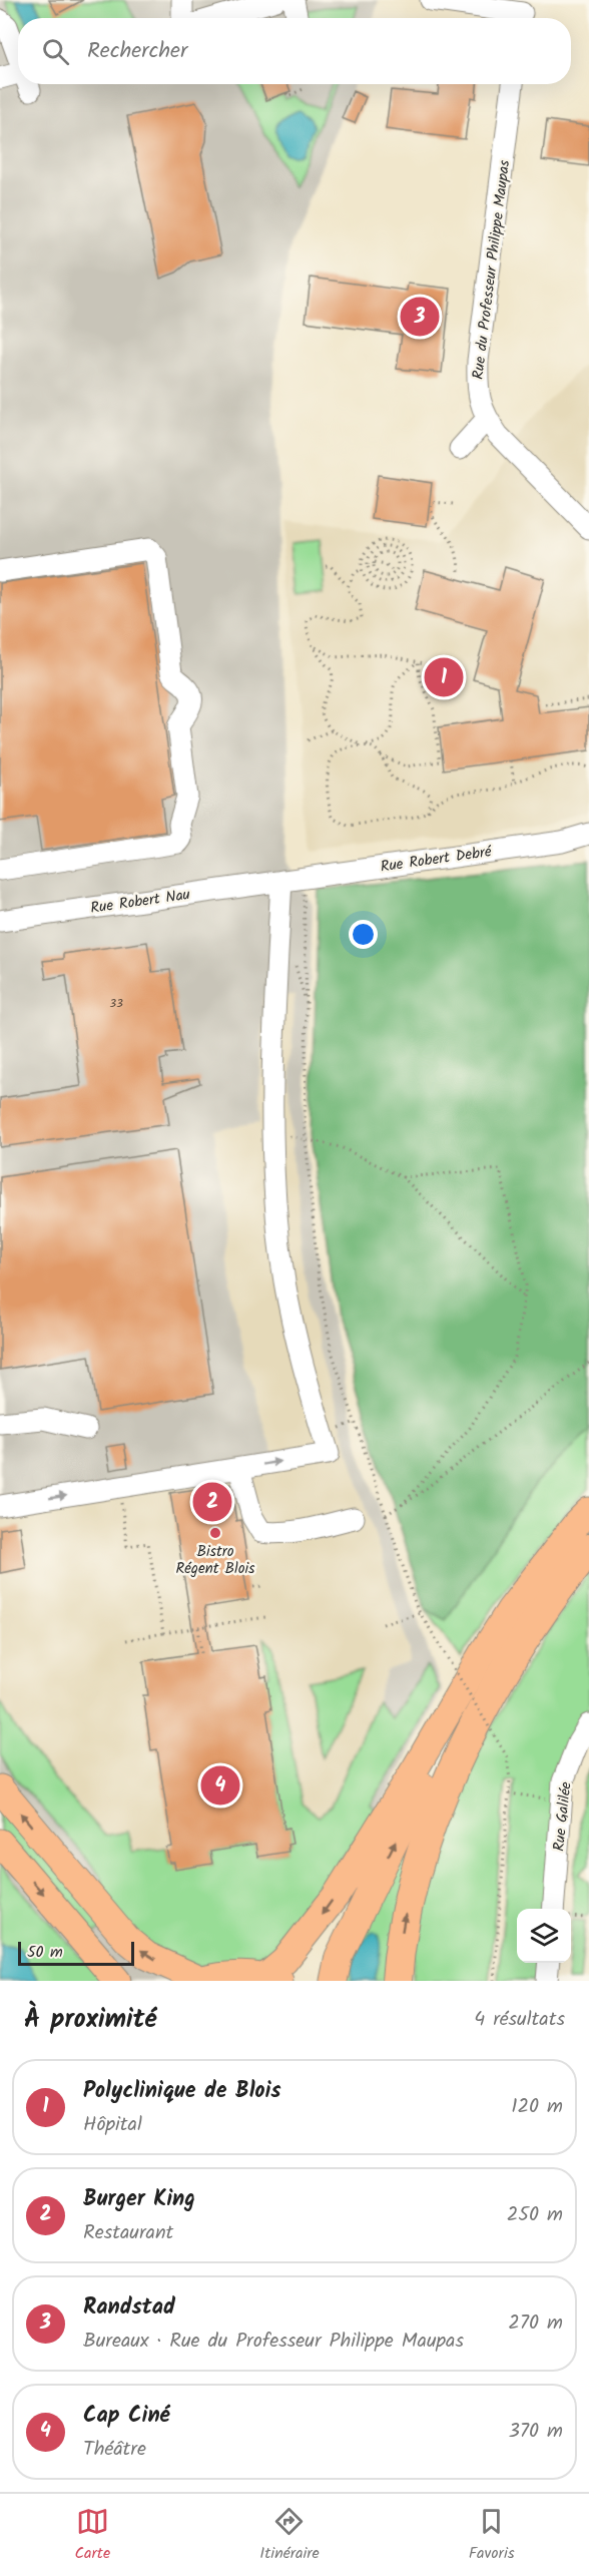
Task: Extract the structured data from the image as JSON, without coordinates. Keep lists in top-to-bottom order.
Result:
{
  "streets": {
    "street": [
      "Rue du Professeur Philippe Maupas",
      "Rue Robert Debré",
      "Rue Robert Nau",
      "Rue Galilée"
    ]
  },
  "crossings": [
    ["Rue Robert Debré", "Rue Robert Nau"]
  ],
  "places": ["Bistro Régent Blois"],
  "house_numbers": ["33"],
  "scale_bar": "50 m",
  "page": {
    "search": "Rechercher",
    "pins": [
      "3",
      "1",
      "2",
      "4"
    ],
    "scale": "50 m",
    "heading": ["À proximité", "4 résultats"],
    "list": [
      {
        "mark": "1",
        "name": "Polyclinique de Blois",
        "note": "Hôpital",
        "value": "120 m"
      },
      {
        "mark": "2",
        "name": "Burger King",
        "note": "Restaurant",
        "value": "250 m"
      },
      {
        "mark": "3",
        "name": "Randstad",
        "note": "Bureaux · Rue du Professeur Philippe Maupas",
        "value": "270 m"
      },
      {
        "mark": "4",
        "name": "Cap Ciné",
        "note": "Théâtre",
        "value": "370 m"
      }
    ],
    "nav": ["Carte", "Itinéraire", "Favoris"]
  }
}
